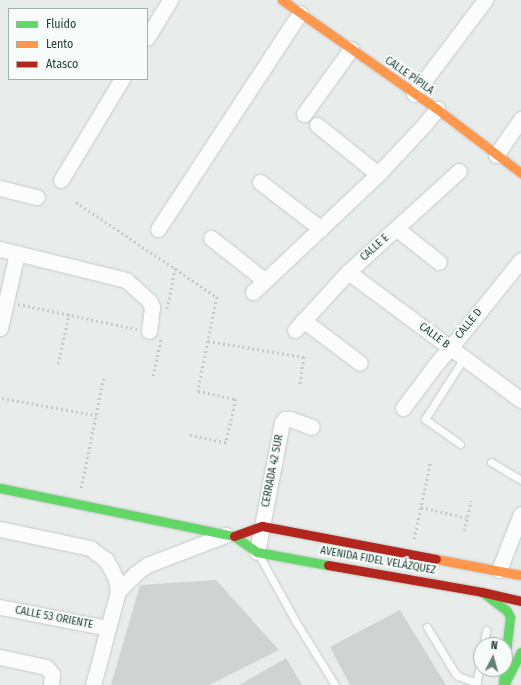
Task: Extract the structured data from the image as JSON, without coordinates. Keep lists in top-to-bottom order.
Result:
{
  "streets": {
    "main road": ["CALLE PÍPILA", "AVENIDA FIDEL VELÁZQUEZ"],
    "street": [
      "CALLE E",
      "CALLE D",
      "CALLE B",
      "CERRADA 42 SUR",
      "CALLE 53 ORIENTE"
    ]
  },
  "crossings": [
    ["CALLE E", "CALLE B"],
    ["CALLE D", "CALLE B"],
    ["CERRADA 42 SUR", "AVENIDA FIDEL VELÁZQUEZ"]
  ],
  "legend": ["Fluido", "Lento", "Atasco"],
  "north": "top"
}
